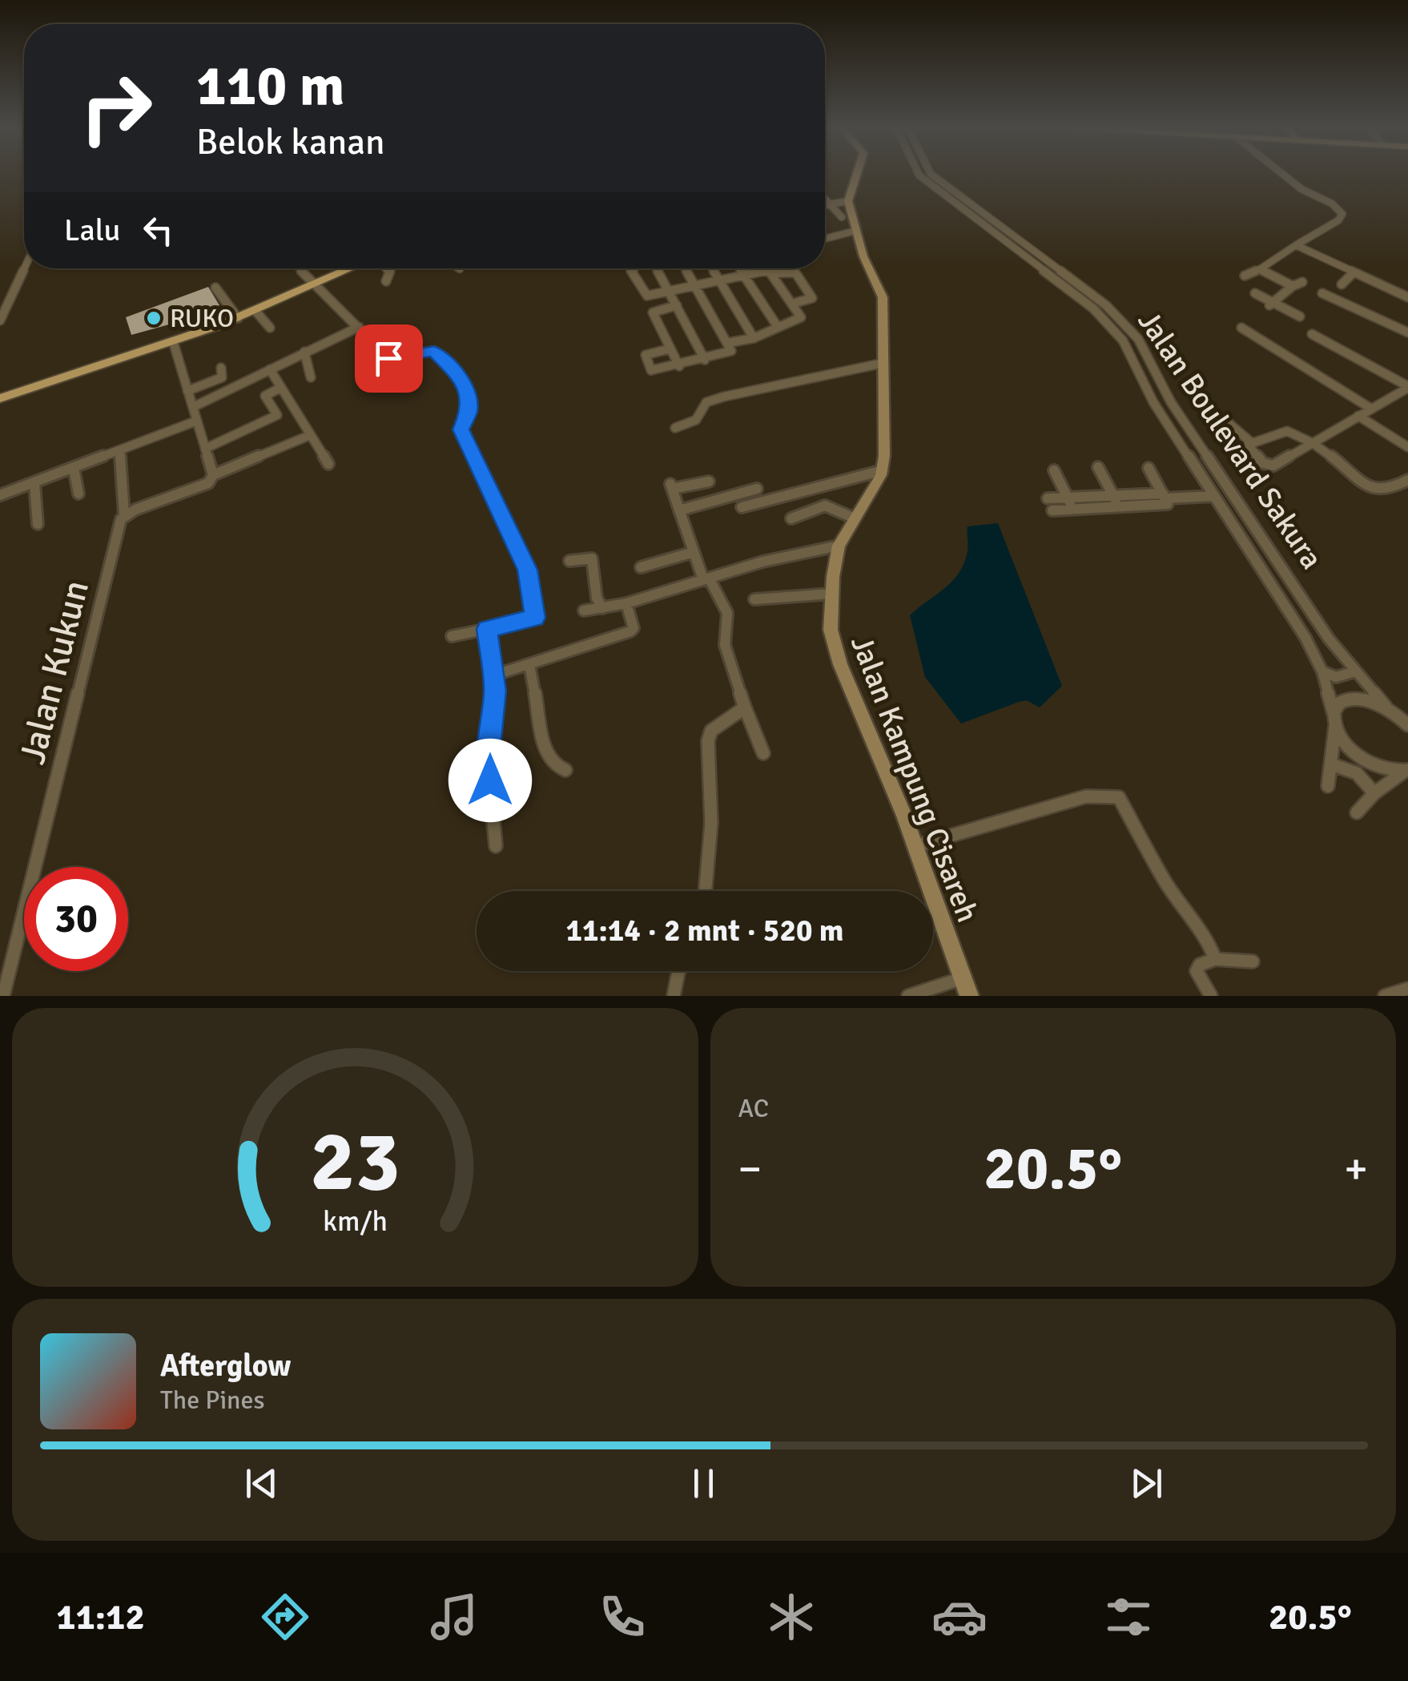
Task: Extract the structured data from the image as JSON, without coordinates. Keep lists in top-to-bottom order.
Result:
{
  "streets": {
    "main road": ["Jalan Kampung Cisareh"],
    "street": ["Jalan Boulevard Sakura", "Jalan Kukun"]
  },
  "places": ["RUKO"],
  "page": {
    "turn": ["110 m", "Belok kanan"],
    "then": "Lalu",
    "limit": "30",
    "trip": "11:14 · 2 mnt · 520 m",
    "tile": "AC",
    "heat": ["−", "20.5°", "+"],
    "song": ["Afterglow", "The Pines"],
    "tabs": ["11:12", "20.5°"],
    "gauge": ["23", "km/h"]
  }
}
